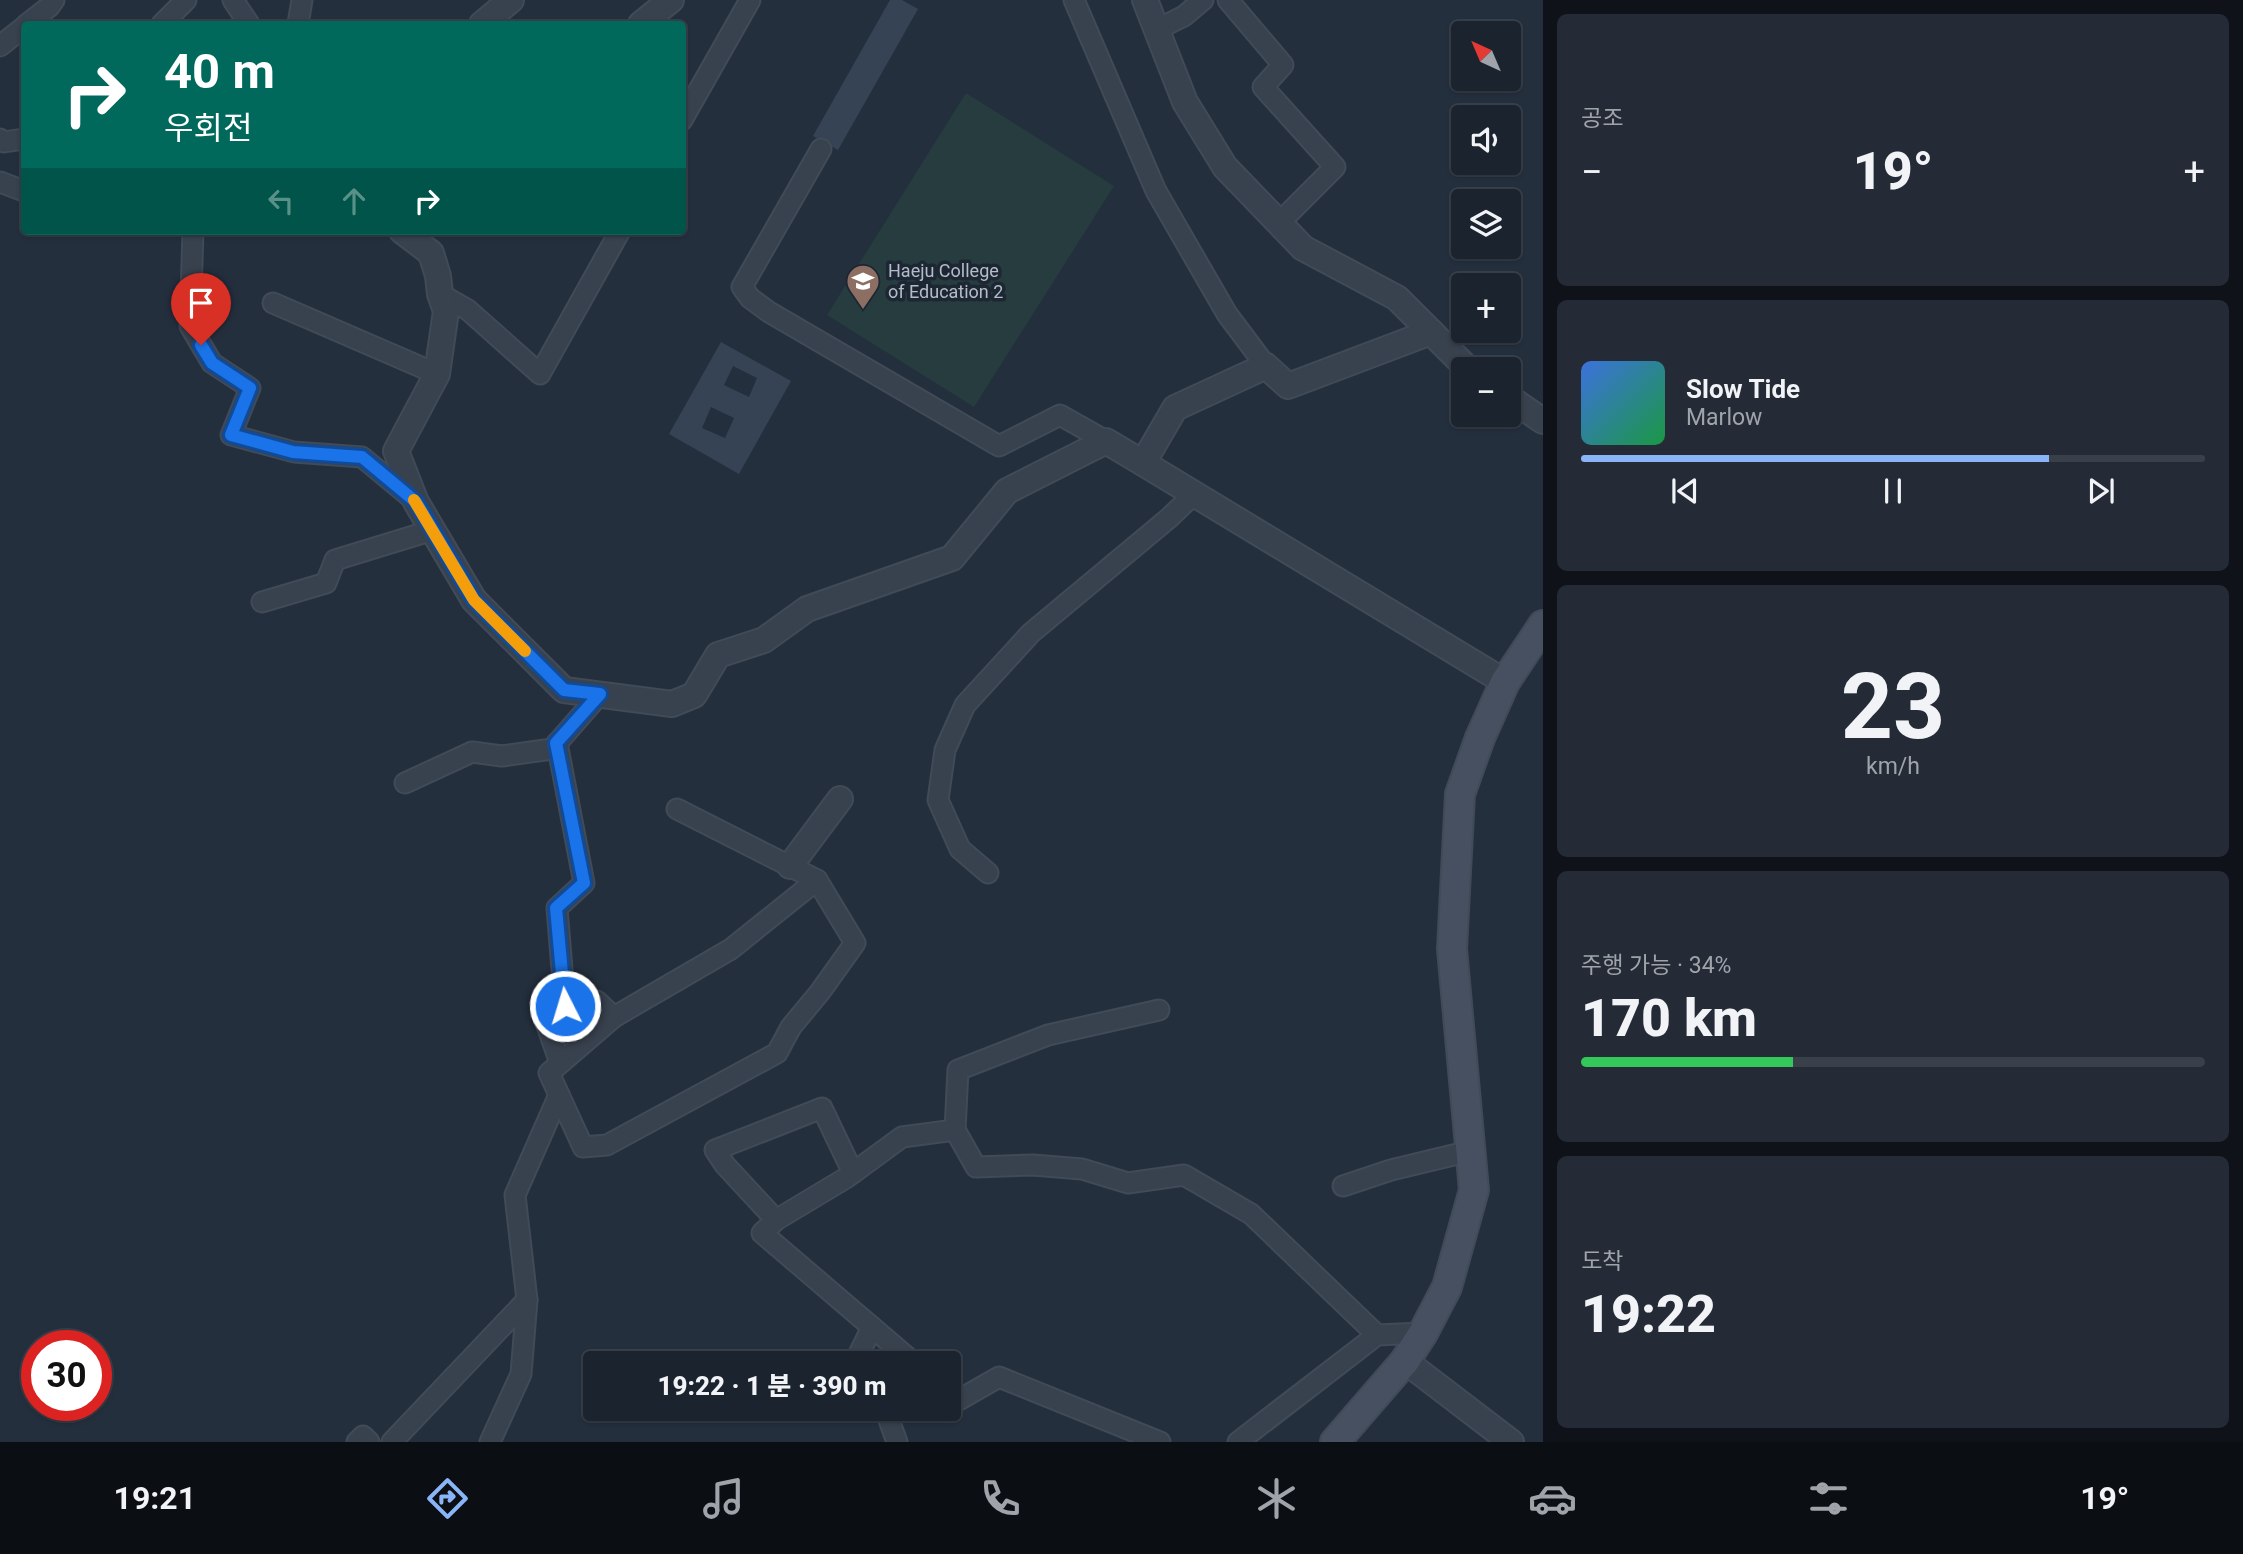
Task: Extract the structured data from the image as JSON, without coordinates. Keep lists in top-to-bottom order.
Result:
{
  "places": {
    "school or university": ["Haeju College of Education 2"]
  },
  "north": "top left",
  "page": {
    "tile": [
      "공조",
      ["23", "km/h"],
      ["주행 가능 · 34%", "170 km"],
      ["도착", "19:22"]
    ],
    "map_buttons": ["+", "−"],
    "turn": ["40 m", "우회전"],
    "heat": ["−", "19°", "+"],
    "song": ["Slow Tide", "Marlow"],
    "limit": "30",
    "trip": "19:22 · 1 분 · 390 m",
    "tabs": ["19:21", "19°"]
  }
}
